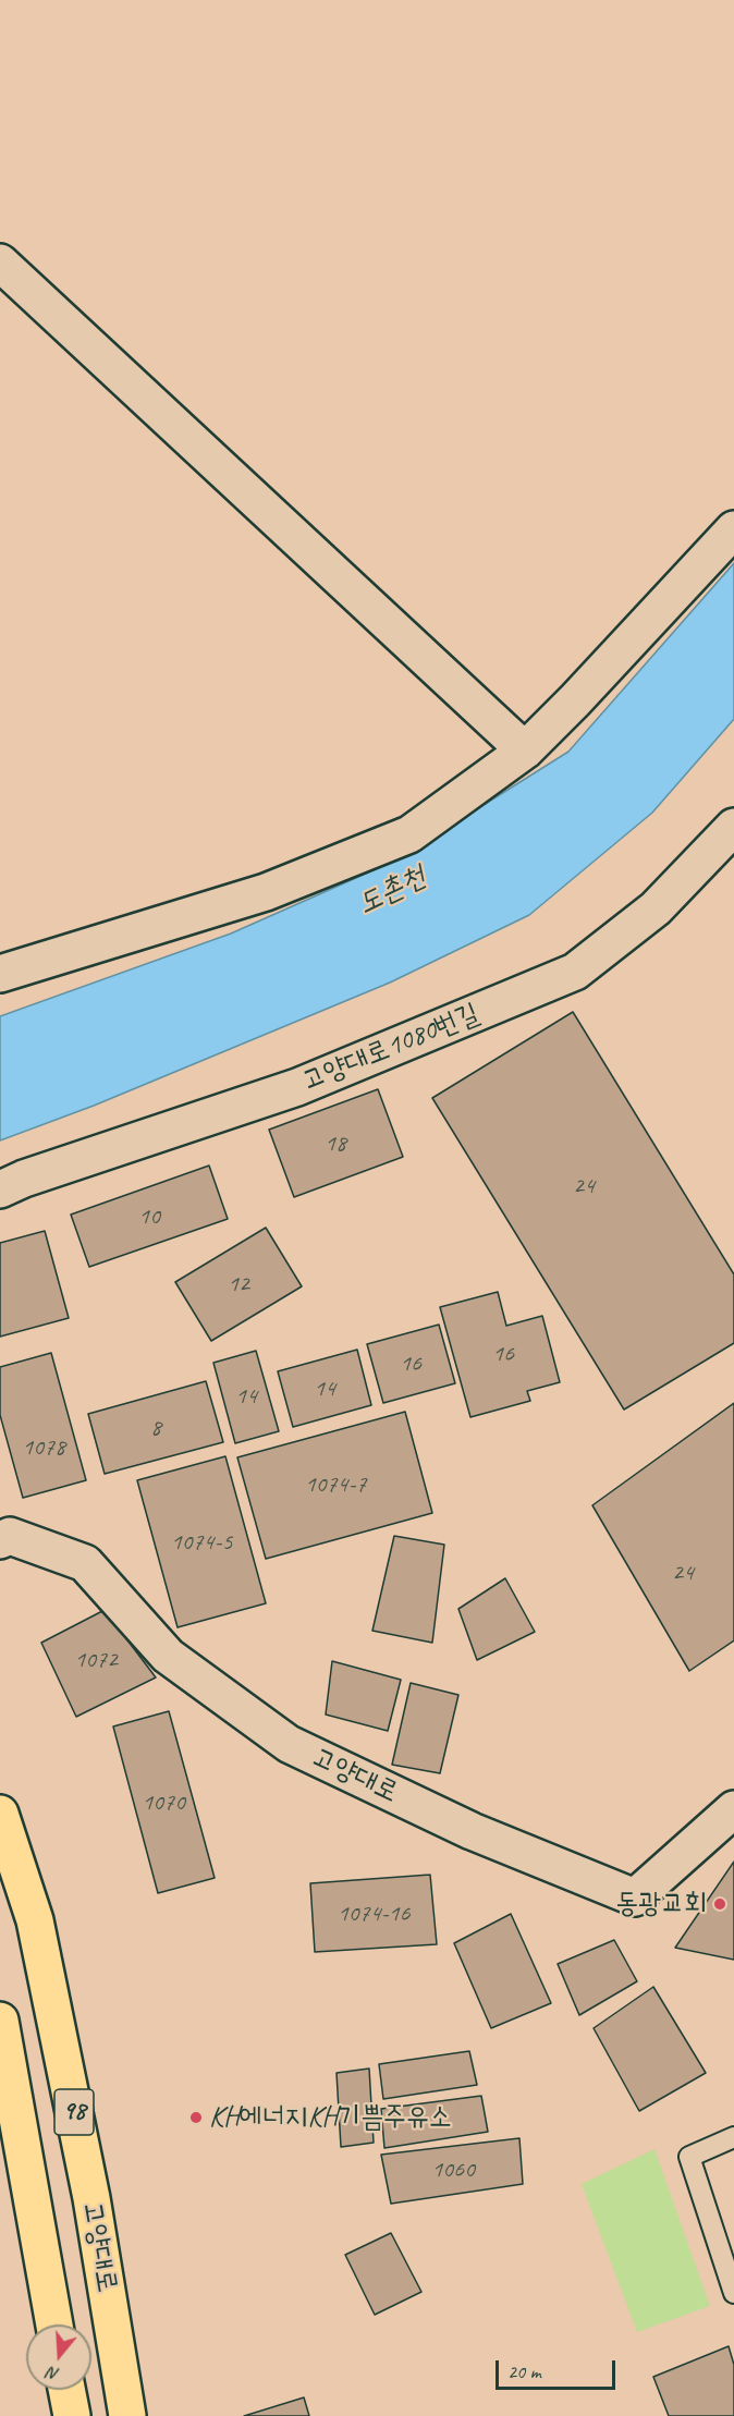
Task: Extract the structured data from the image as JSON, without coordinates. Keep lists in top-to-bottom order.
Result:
{
  "streets": {
    "main road": ["고양대로", "98"],
    "street": ["고양대로1080번길"]
  },
  "water": ["도촌천"],
  "places": ["동광교회", "KH에너지KH기쁨주유소"],
  "house_numbers": [
    "18",
    "24",
    "10",
    "12",
    "16",
    "16",
    "14",
    "14",
    "8",
    "1078",
    "1074-7",
    "1074-5",
    "24",
    "1072",
    "1070",
    "1074-16",
    "1060"
  ],
  "scale_bar": "20 m",
  "north": "bottom"
}
